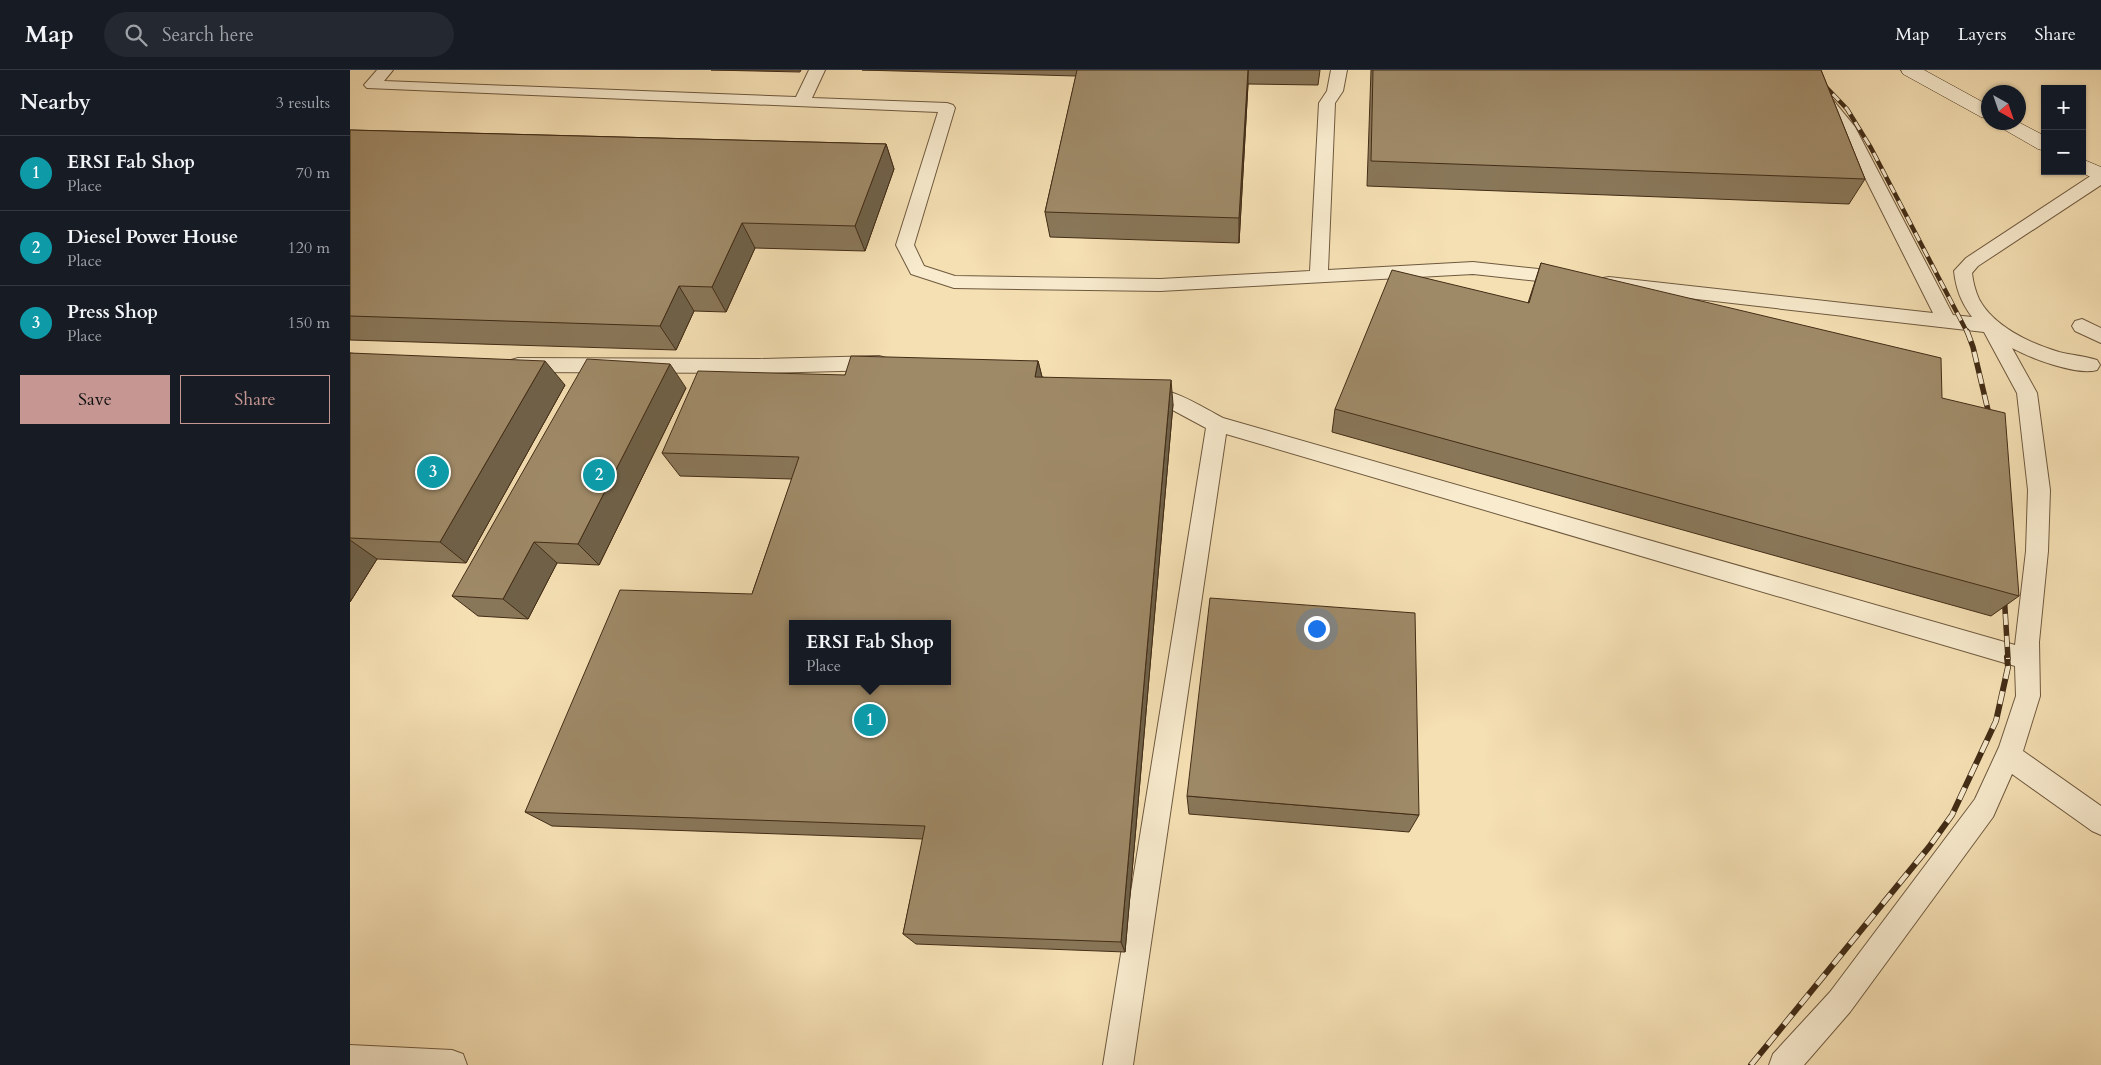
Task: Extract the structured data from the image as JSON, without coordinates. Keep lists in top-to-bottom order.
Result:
{
  "north": "bottom right",
  "page": {
    "header": "Map",
    "search": "Search here",
    "nav": ["Map", "Layers", "Share"],
    "heading": ["Nearby", "3 results"],
    "map_buttons": ["+", "−"],
    "list": [
      {
        "mark": "1",
        "name": "ERSI Fab Shop",
        "note": "Place",
        "value": "70 m"
      },
      {
        "mark": "2",
        "name": "Diesel Power House",
        "note": "Place",
        "value": "120 m"
      },
      {
        "mark": "3",
        "name": "Press Shop",
        "note": "Place",
        "value": "150 m"
      }
    ],
    "buttons": ["Save", "Share"],
    "pins": ["3", "2", "1"],
    "popup": ["ERSI Fab Shop", "Place"]
  }
}
